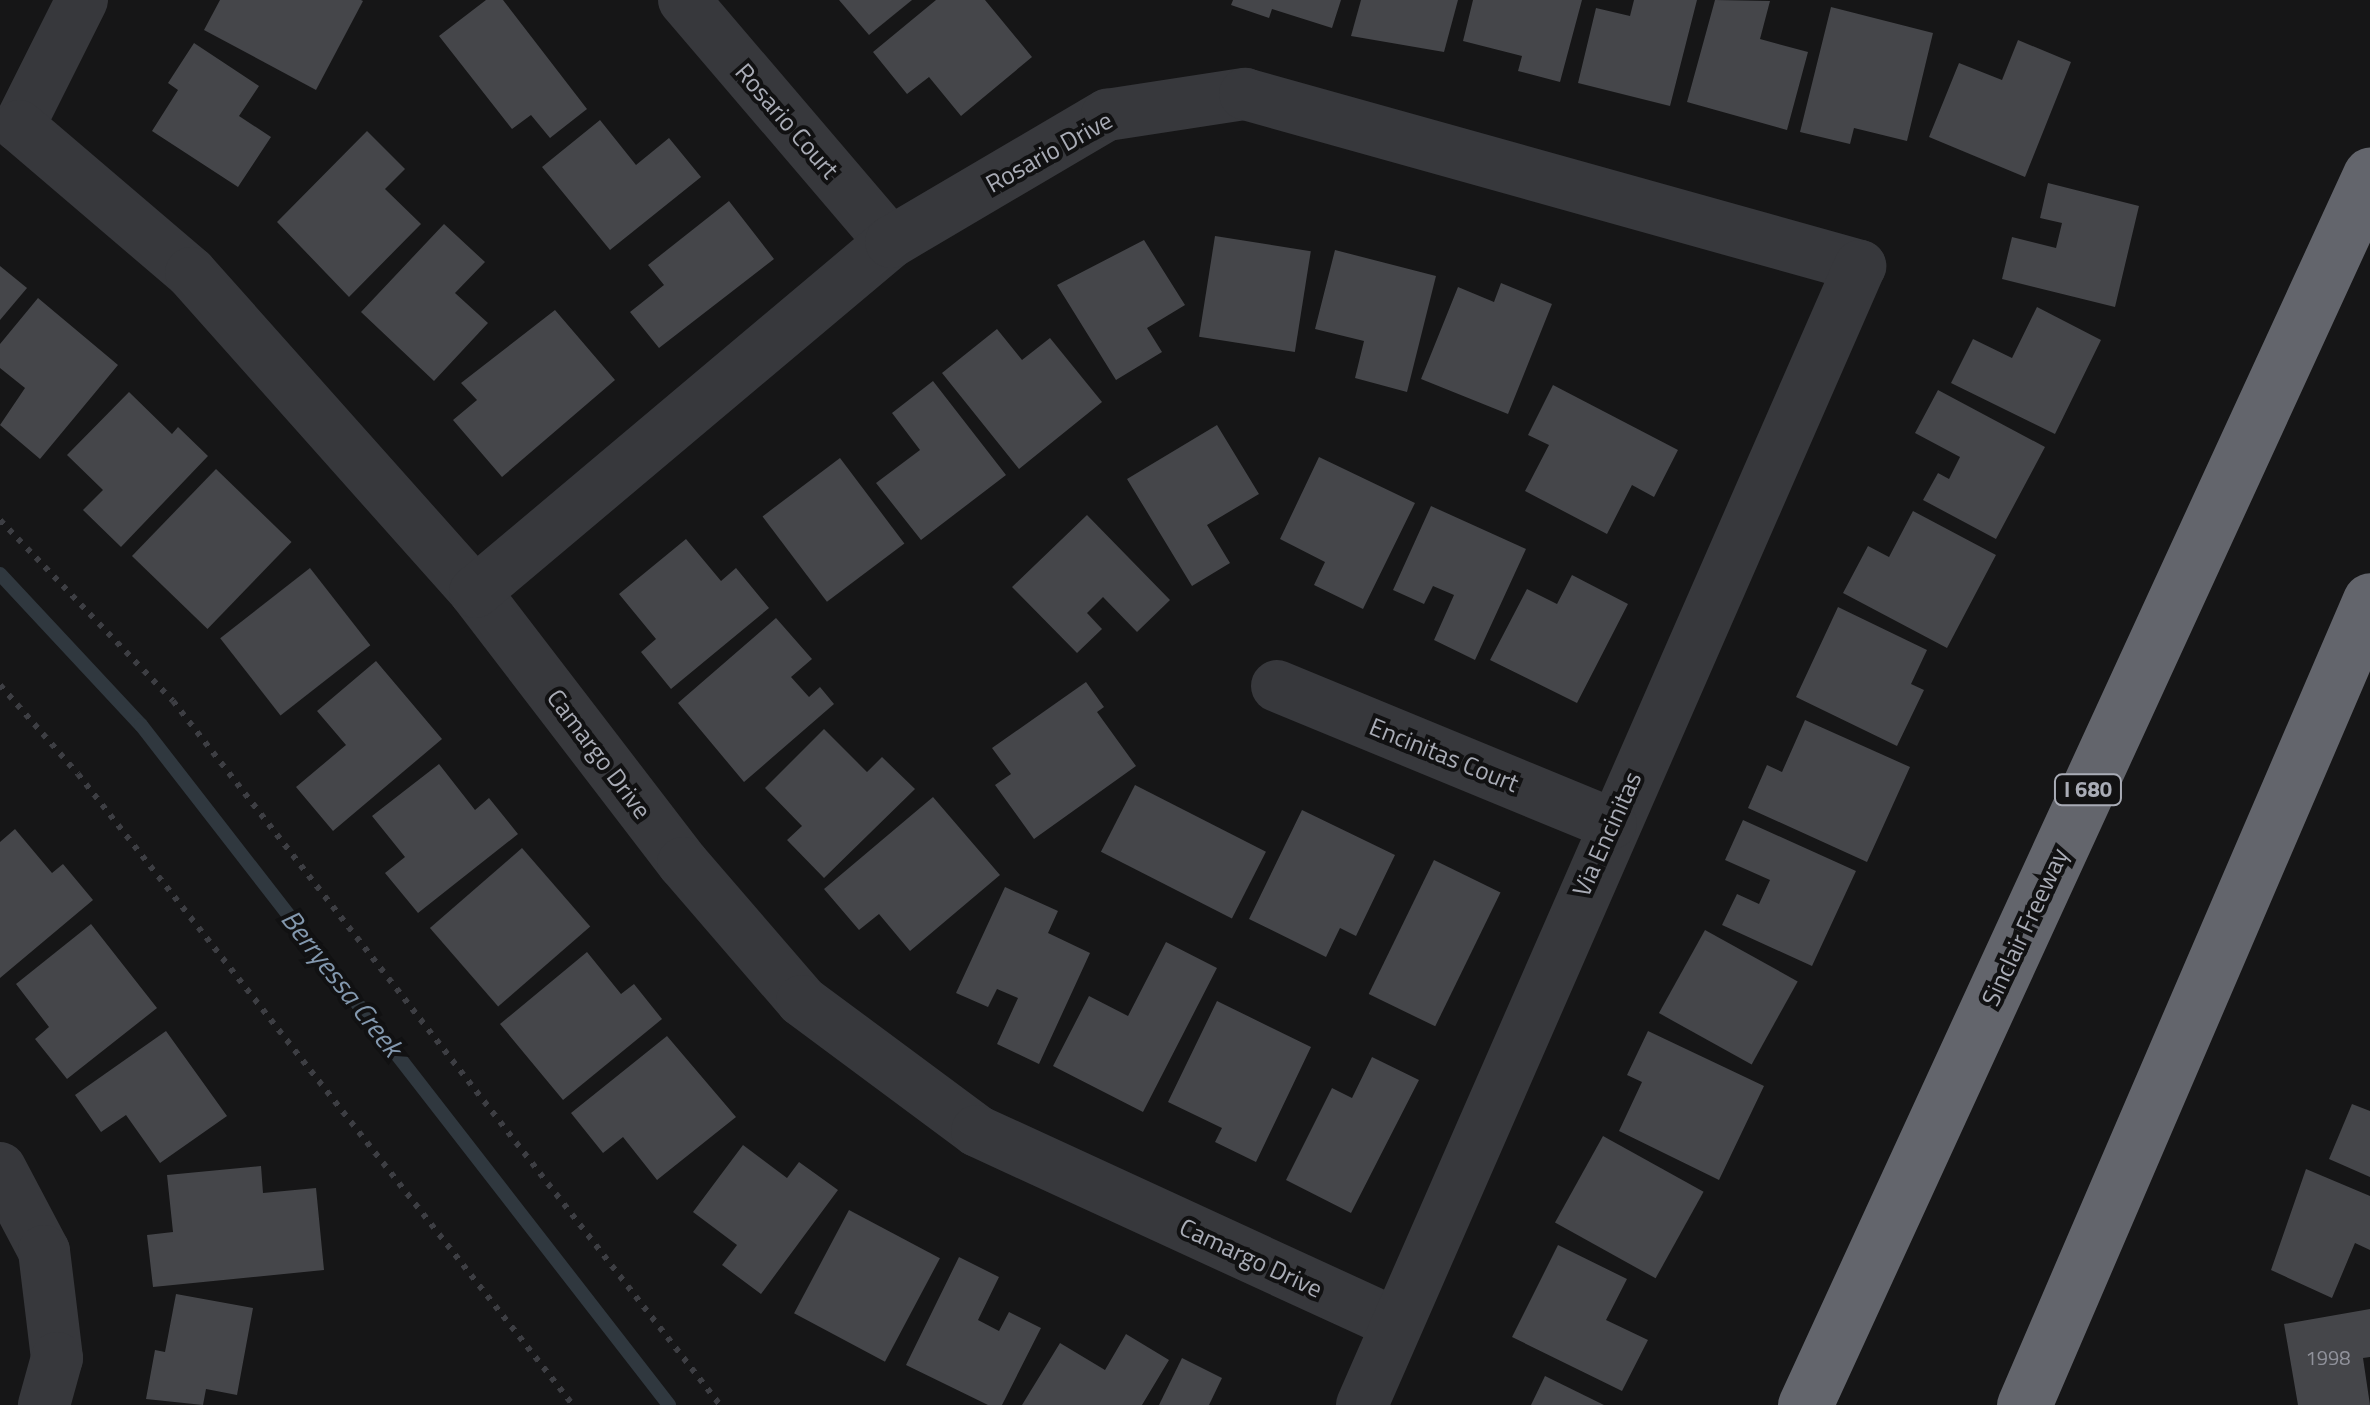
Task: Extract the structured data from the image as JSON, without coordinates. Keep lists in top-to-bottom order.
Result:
{
  "streets": {
    "highway": ["I 680", "Sinclair Freeway"],
    "street": [
      "Rosario Court",
      "Rosario Drive",
      "Camargo Drive",
      "Encinitas Court",
      "Via Encinitas"
    ]
  },
  "crossings": [
    ["Rosario Court", "Rosario Drive"],
    ["Rosario Drive", "Camargo Drive"],
    ["Rosario Drive", "Via Encinitas"],
    ["Camargo Drive", "Via Encinitas"],
    ["Encinitas Court", "Via Encinitas"]
  ],
  "water": ["Berryessa Creek"],
  "house_numbers": ["1998"]
}
